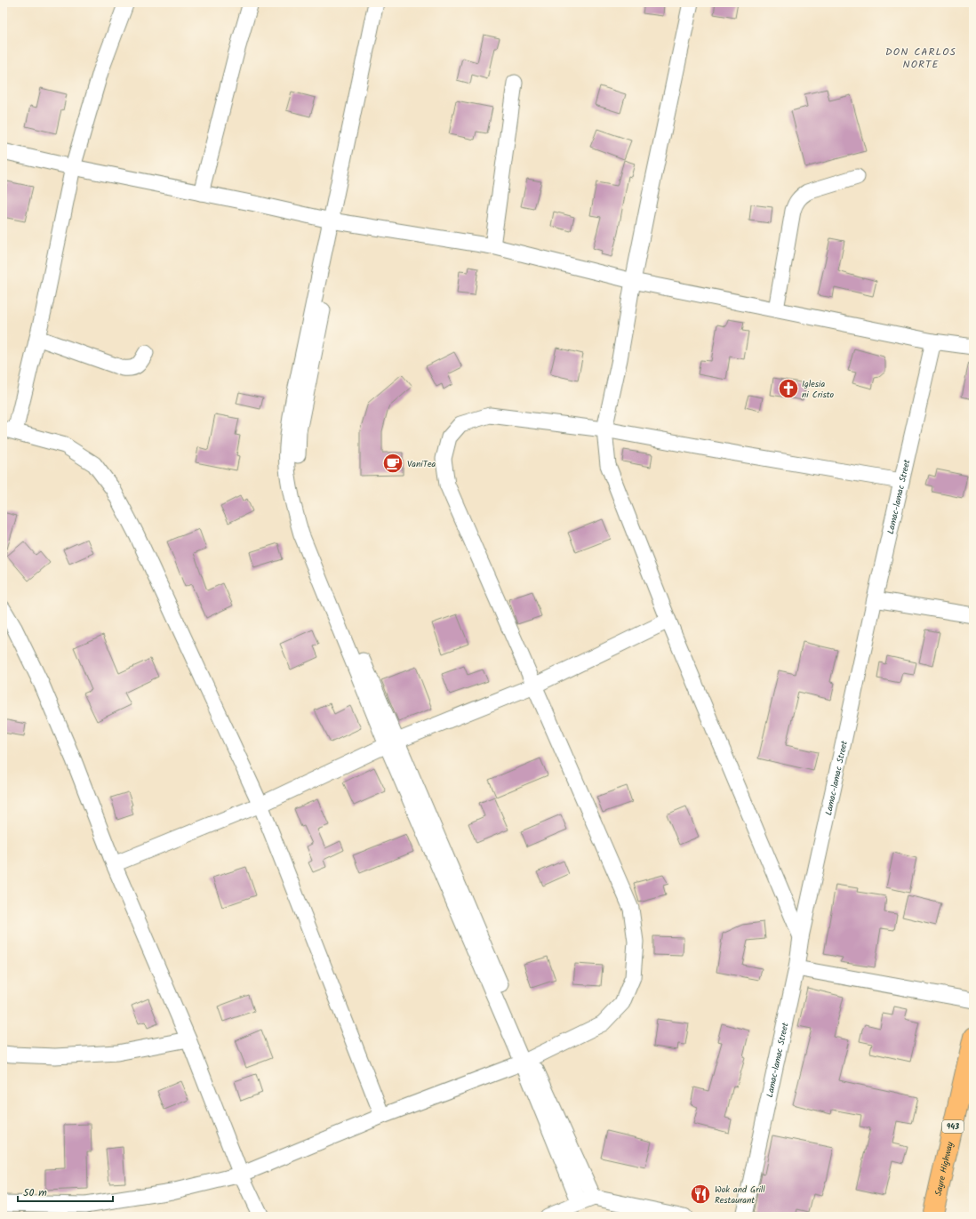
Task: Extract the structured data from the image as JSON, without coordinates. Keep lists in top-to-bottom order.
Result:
{
  "streets": {
    "highway": ["943", "Sayre Highway"],
    "street": ["Lamac-lamac Street"]
  },
  "districts": ["DON CARLOS NORTE"],
  "places": {
    "church": ["Iglesia ni Cristo"],
    "cafe": ["VaniTea"],
    "restaurant": ["Wok and Grill Restaurant"]
  },
  "scale_bar": "50 m"
}
